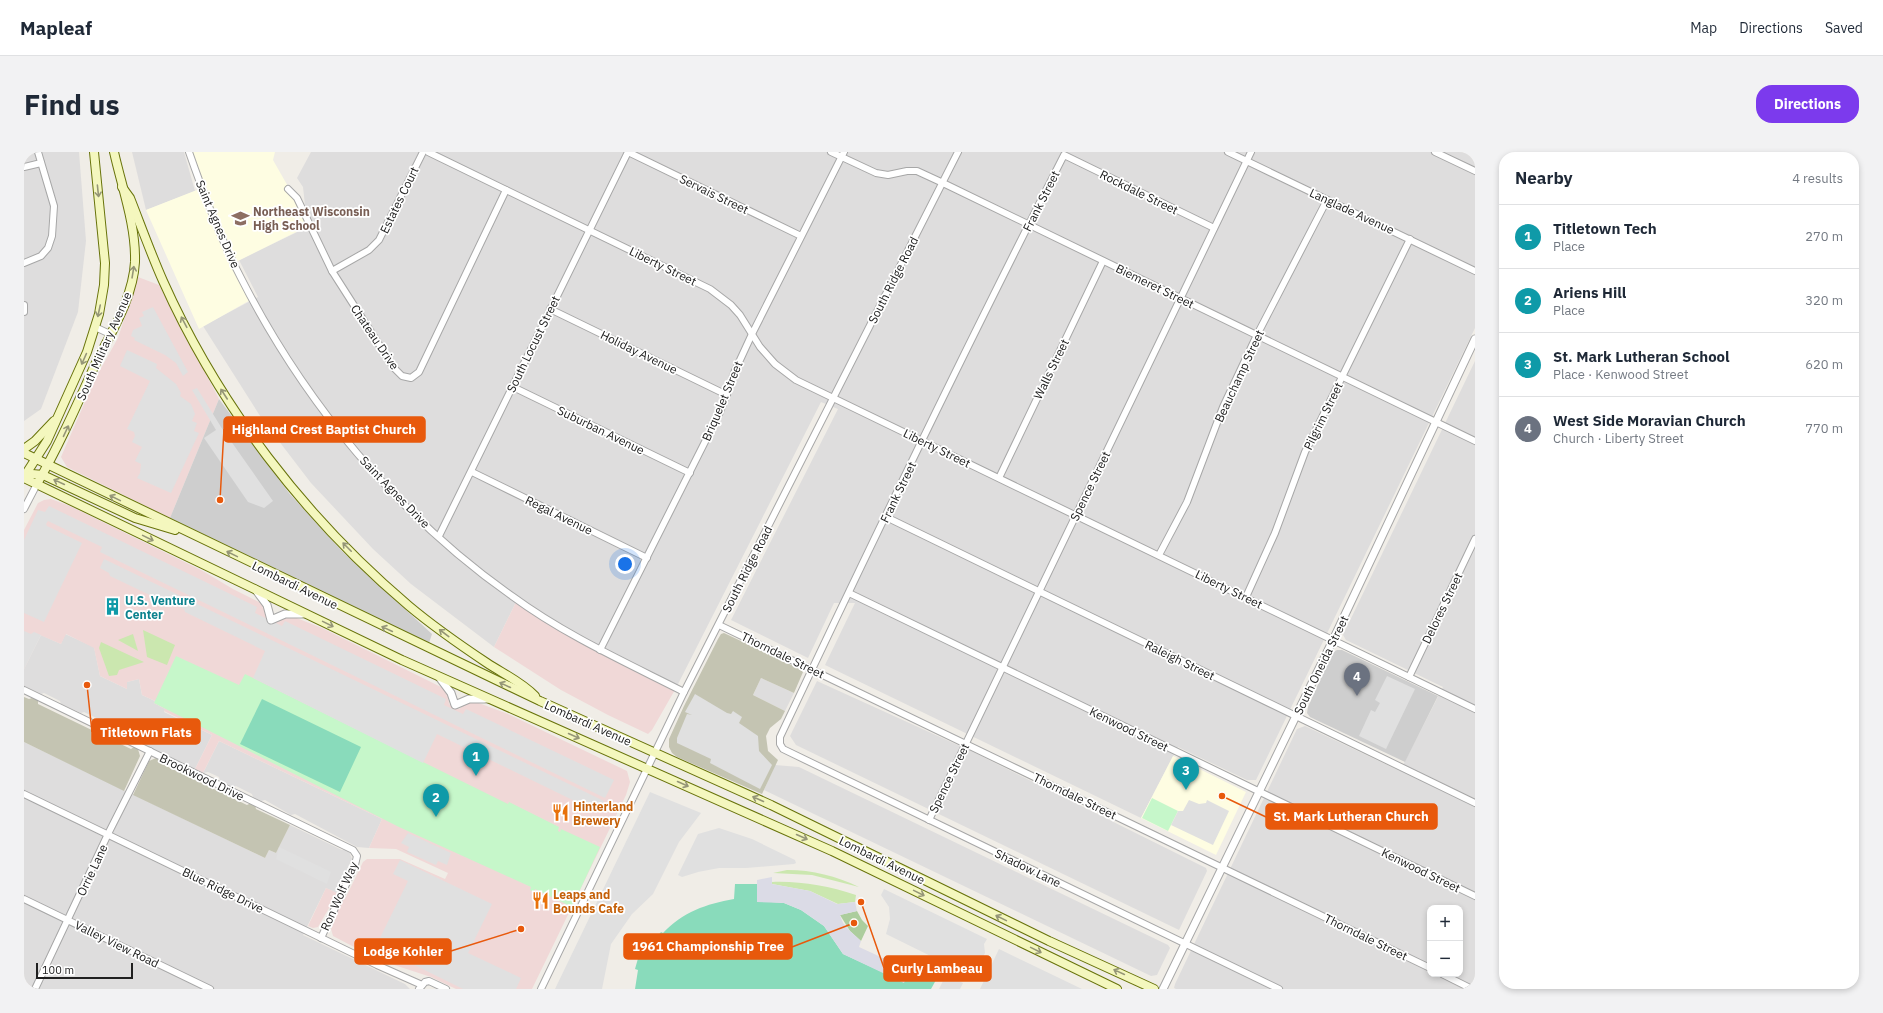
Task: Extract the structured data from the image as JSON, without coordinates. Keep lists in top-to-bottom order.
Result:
{
  "streets": {
    "main road": ["South Military Avenue", "Lombardi Avenue"],
    "street": [
      "Rockdale Street",
      "Servais Street",
      "Estates Court",
      "Frank Street",
      "Langlade Avenue",
      "Saint Agnes Drive",
      "Liberty Street",
      "South Ridge Road",
      "Biemeret Street",
      "Chateau Drive",
      "South Locust Street",
      "Holiday Avenue",
      "Walls Street",
      "Beauchamp Street",
      "Briquelet Street",
      "Pilgrim Street",
      "Suburban Avenue",
      "Spence Street",
      "Regal Avenue",
      "Delores Street",
      "Thorndale Street",
      "Raleigh Street",
      "South Oneida Street",
      "Kenwood Street",
      "Brookwood Drive",
      "Shadow Lane",
      "Orrie Lane",
      "Blue Ridge Drive",
      "Ron Wolf Way",
      "Valley View Road"
    ]
  },
  "crossings": [
    ["Rockdale Street", "Frank Street"],
    ["Rockdale Street", "Spence Street"],
    ["Servais Street", "South Locust Street"],
    ["Servais Street", "Briquelet Street"],
    ["Estates Court", "Chateau Drive"],
    ["Frank Street", "Liberty Street"],
    ["Frank Street", "Biemeret Street"],
    ["Frank Street", "Thorndale Street"],
    ["Frank Street", "Raleigh Street"],
    ["Frank Street", "Kenwood Street"],
    ["Frank Street", "Shadow Lane"],
    ["Langlade Avenue", "Beauchamp Street"],
    ["Langlade Avenue", "Pilgrim Street"],
    ["Langlade Avenue", "Spence Street"],
    ["Saint Agnes Drive", "South Ridge Road"],
    ["Saint Agnes Drive", "South Locust Street"],
    ["Saint Agnes Drive", "Briquelet Street"],
    ["Liberty Street", "South Ridge Road"],
    ["Liberty Street", "Chateau Drive"],
    ["Liberty Street", "South Locust Street"],
    ["Liberty Street", "Walls Street"],
    ["Liberty Street", "Beauchamp Street"],
    ["Liberty Street", "Briquelet Street"],
    ["Liberty Street", "Pilgrim Street"],
    ["Liberty Street", "Spence Street"],
    ["Liberty Street", "Delores Street"],
    ["Liberty Street", "South Oneida Street"],
    ["South Ridge Road", "Biemeret Street"],
    ["South Ridge Road", "Lombardi Avenue"],
    ["South Ridge Road", "Thorndale Street"],
    ["Biemeret Street", "Walls Street"],
    ["Biemeret Street", "Beauchamp Street"],
    ["Biemeret Street", "Briquelet Street"],
    ["Biemeret Street", "Pilgrim Street"],
    ["Biemeret Street", "Spence Street"],
    ["Biemeret Street", "South Oneida Street"],
    ["South Locust Street", "Holiday Avenue"],
    ["South Locust Street", "Suburban Avenue"],
    ["South Locust Street", "Regal Avenue"],
    ["South Military Avenue", "Lombardi Avenue"],
    ["Holiday Avenue", "Briquelet Street"],
    ["Briquelet Street", "Suburban Avenue"],
    ["Briquelet Street", "Regal Avenue"],
    ["Spence Street", "Thorndale Street"],
    ["Spence Street", "Raleigh Street"],
    ["Spence Street", "Kenwood Street"],
    ["Spence Street", "Shadow Lane"],
    ["Thorndale Street", "South Oneida Street"],
    ["Raleigh Street", "South Oneida Street"],
    ["South Oneida Street", "Kenwood Street"],
    ["South Oneida Street", "Shadow Lane"],
    ["Brookwood Drive", "Orrie Lane"],
    ["Brookwood Drive", "Ron Wolf Way"],
    ["Orrie Lane", "Blue Ridge Drive"],
    ["Orrie Lane", "Valley View Road"],
    ["Blue Ridge Drive", "Ron Wolf Way"]
  ],
  "places": {
    "school or university": ["Northeast Wisconsin High School"],
    "other": [
      "Highland Crest Baptist Church",
      "Titletown Flats",
      "St. Mark Lutheran Church",
      "Curly Lambeau",
      "1961 Championship Tree",
      "Lodge Kohler"
    ],
    "building": ["U.S. Venture Center"],
    "restaurant": ["Hinterland Brewery", "Leaps and Bounds Cafe"]
  },
  "scale_bar": "100 m",
  "page": {
    "header": "Mapleaf",
    "nav": ["Map", "Directions", "Saved"],
    "buttons": "Directions",
    "title": "Find us",
    "heading": ["Nearby", "4 results"],
    "list": [
      {
        "mark": "1",
        "name": "Titletown Tech",
        "note": "Place",
        "value": "270 m"
      },
      {
        "mark": "2",
        "name": "Ariens Hill",
        "note": "Place",
        "value": "320 m"
      },
      {
        "mark": "3",
        "name": "St. Mark Lutheran School",
        "note": "Place · Kenwood Street",
        "value": "620 m"
      },
      {
        "mark": "4",
        "name": "West Side Moravian Church",
        "note": "Church · Liberty Street",
        "value": "770 m"
      }
    ],
    "pins": [
      "4",
      "1",
      "3",
      "2"
    ],
    "map_buttons": ["+", "−"],
    "scale": "100 m"
  }
}
